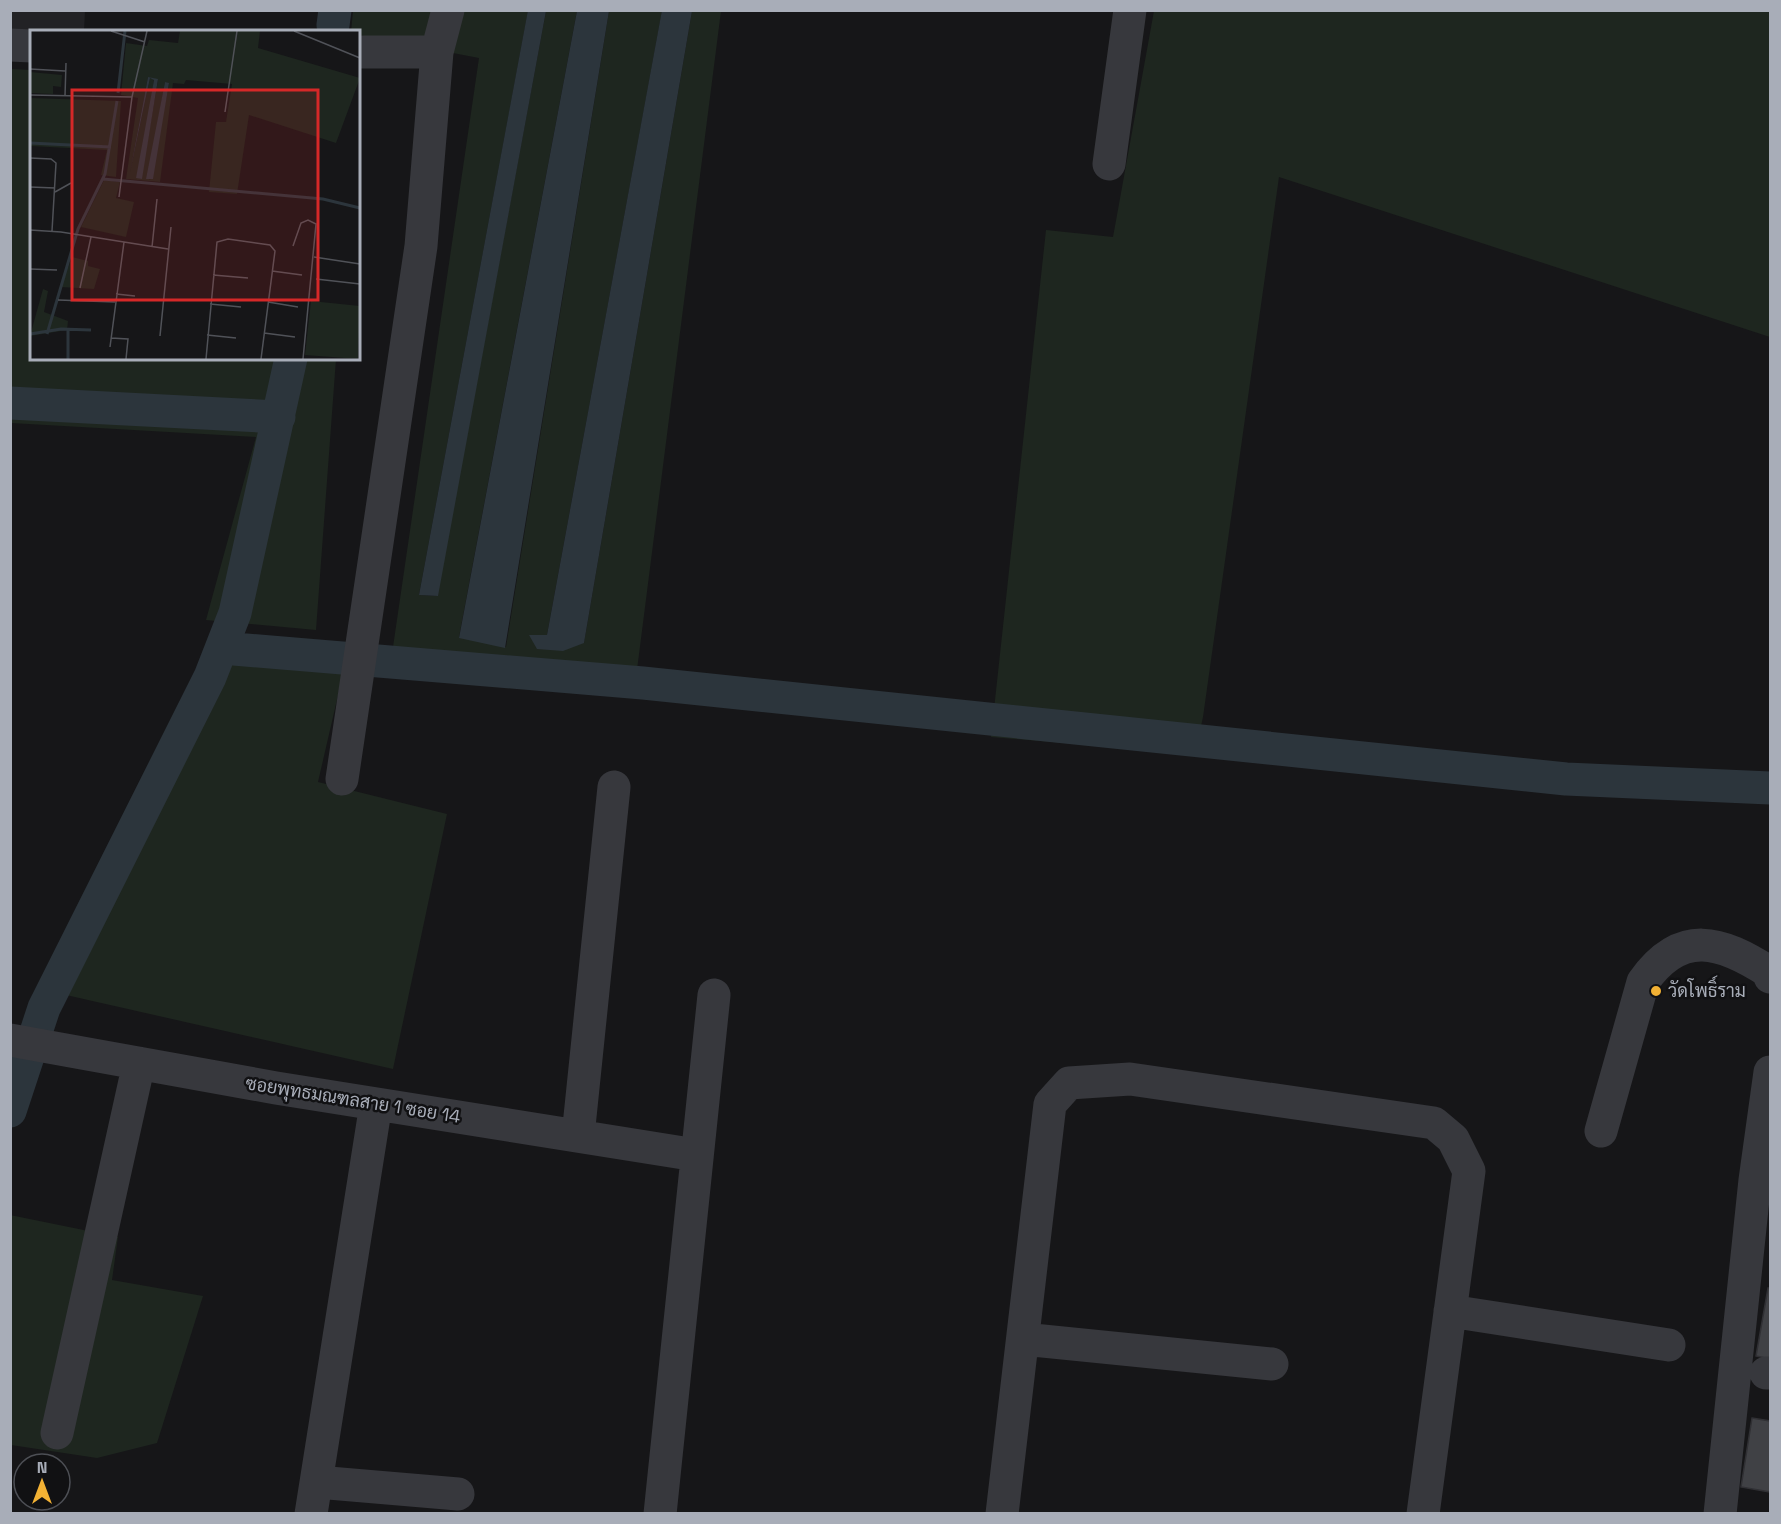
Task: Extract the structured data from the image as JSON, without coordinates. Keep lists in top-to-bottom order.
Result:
{
  "streets": {
    "street": ["ซอยพุทธมณฑลสาย 1 ซอย 14"]
  },
  "places": ["วัดโพธิ์ราม"],
  "north": "top"
}
